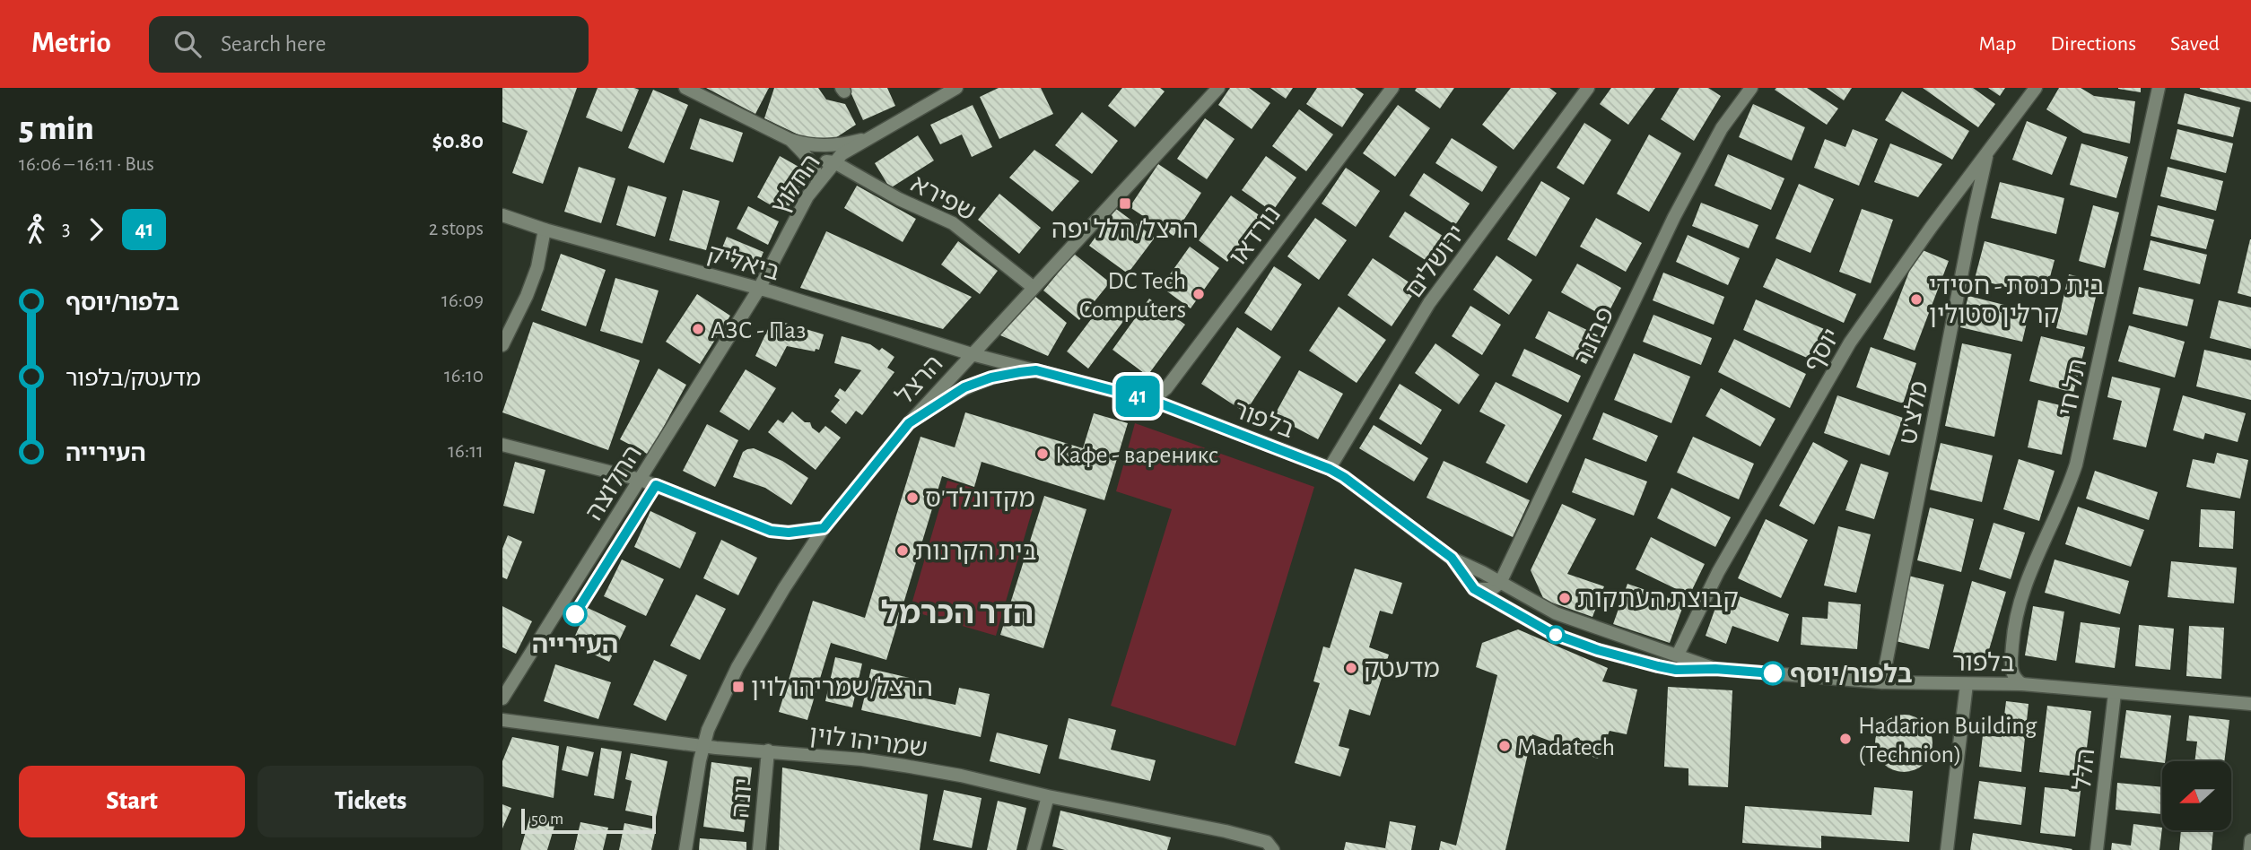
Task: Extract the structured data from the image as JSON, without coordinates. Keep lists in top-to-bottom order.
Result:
{
  "streets": {
    "street": [
      "החלוץ",
      "שפירא",
      "נורדאו",
      "ירושלים",
      "ביאליק",
      "פבזנר",
      "יוסף",
      "הרצל",
      "תל חי",
      "מלצ'ט",
      "בלפור",
      "החלוצה",
      "שמריהו לוין",
      "הלל",
      "יונה"
    ]
  },
  "crossings": [
    ["החלוץ", "שפירא"],
    ["החלוץ", "ביאליק"],
    ["החלוץ", "החלוצה"],
    ["שפירא", "הרצל"],
    ["נורדאו", "בלפור"],
    ["ירושלים", "בלפור"],
    ["ביאליק", "הרצל"],
    ["ביאליק", "בלפור"],
    ["ביאליק", "החלוצה"],
    ["פבזנר", "בלפור"],
    ["יוסף", "מלצ'ט"],
    ["יוסף", "בלפור"],
    ["הרצל", "בלפור"],
    ["הרצל", "שמריהו לוין"],
    ["תל חי", "בלפור"],
    ["מלצ'ט", "בלפור"],
    ["בלפור", "הלל"],
    ["שמריהו לוין", "יונה"]
  ],
  "districts": ["הדר הכרמל"],
  "places": {
    "transit": ["הרצל/הלל יפה", "הרצל/שמריהו לוין"],
    "other": [
      "DC Tech Computers",
      "בית כנסת - חסידי קרלין סטולין",
      "АЗС - Паз",
      "Кафе - вареникс",
      "מקדונלד'ס",
      "בית הקרנות",
      "קבוצת העתקות",
      "העירייה",
      "מדעטק",
      "בלפור/יוסף",
      "Hadarion Building (Technion)",
      "Madatech"
    ]
  },
  "lines": ["bus line 41"],
  "scale_bar": "50 m",
  "north": "left",
  "page": {
    "header": "Metrio",
    "search": "Search here",
    "nav": ["Map", "Directions", "Saved"],
    "heading": ["5 min", "16:06 – 16:11 · Bus", "$0.80"],
    "on_map": "41",
    "legs": ["3", "41", "2 stops"],
    "list": [
      {
        "name": "בלפור/יוסף",
        "value": "16:09"
      },
      {
        "name": "מדעטק/בלפור",
        "value": "16:10"
      },
      {
        "name": "העירייה",
        "value": "16:11"
      }
    ],
    "buttons": ["Start", "Tickets"],
    "scale": "50 m"
  }
}
